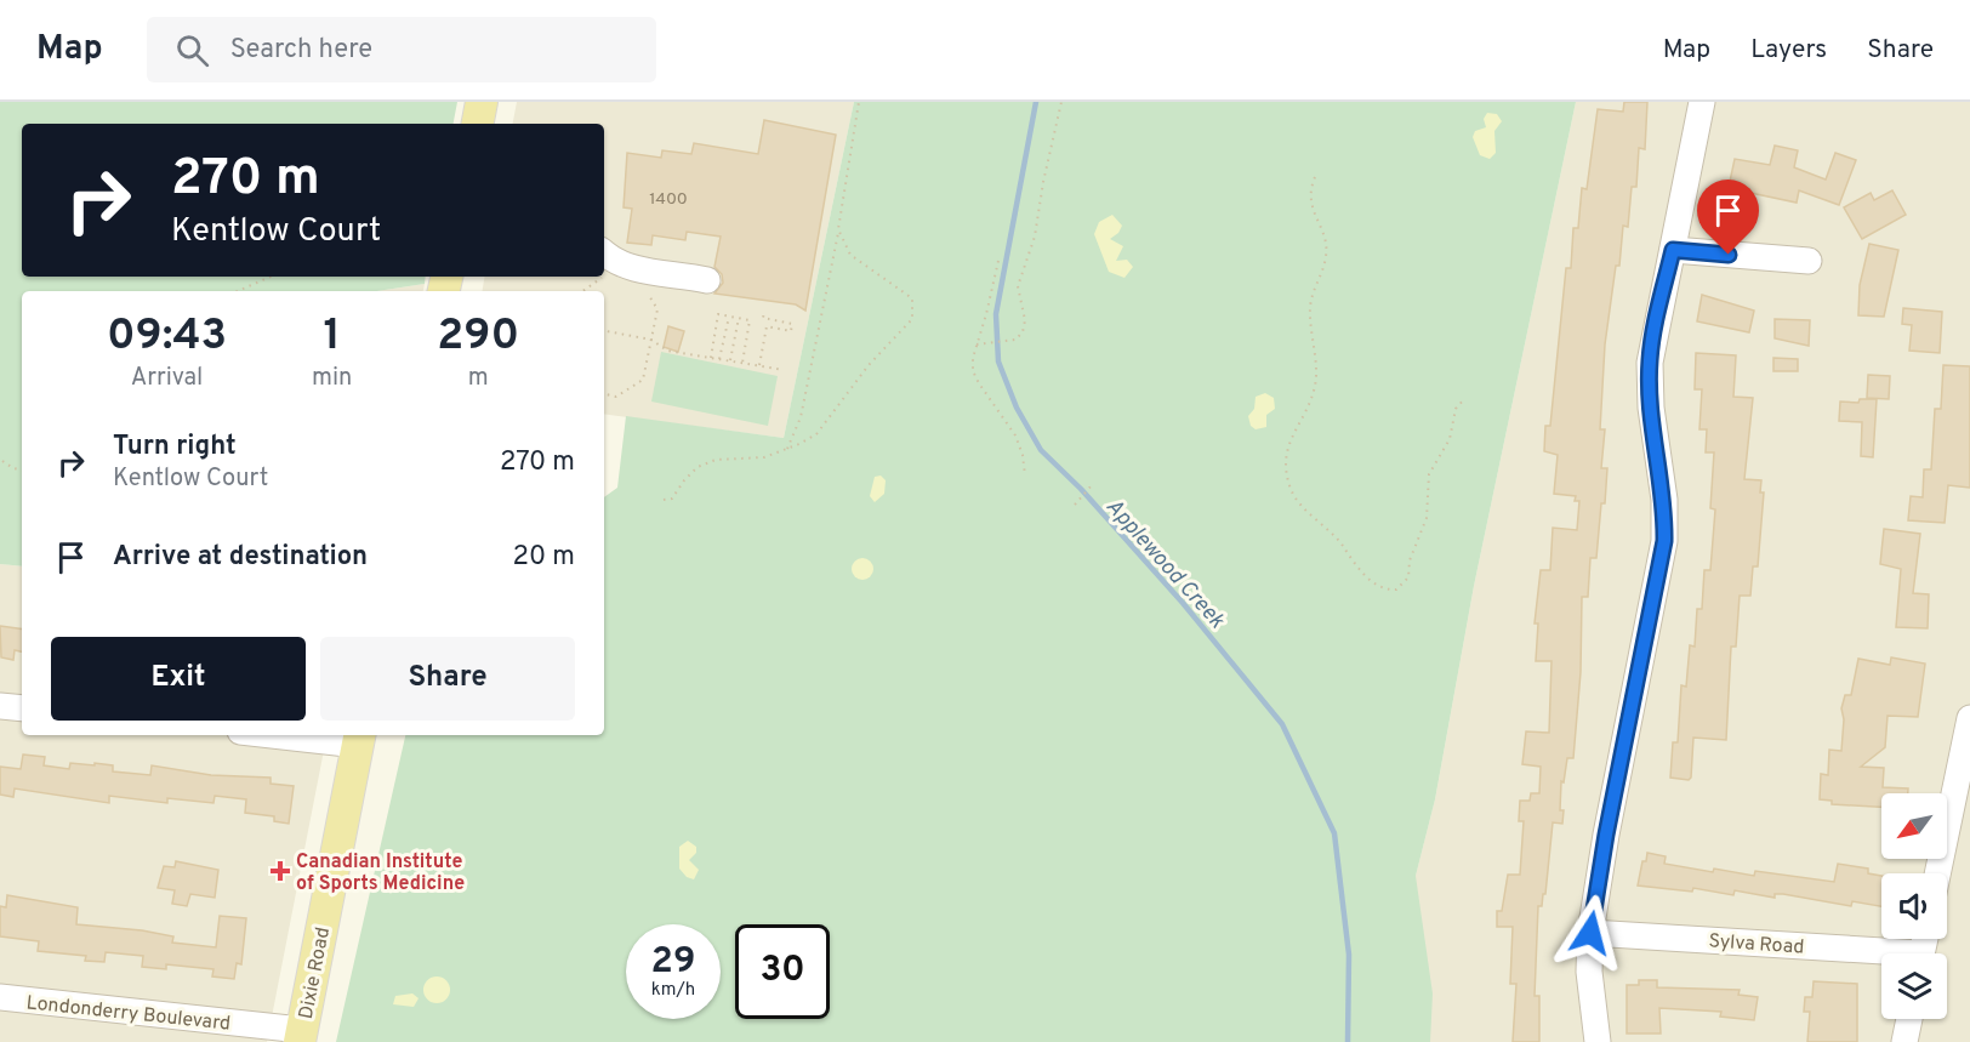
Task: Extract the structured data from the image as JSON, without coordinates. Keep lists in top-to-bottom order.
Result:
{
  "streets": {
    "main road": ["Dixie Road"],
    "street": ["Sylva Road", "Londonderry Boulevard"]
  },
  "crossings": [
    ["Dixie Road", "Londonderry Boulevard"]
  ],
  "water": ["Applewood Creek"],
  "places": {
    "health": ["Canadian Institute of Sports Medicine"]
  },
  "house_numbers": ["1400"],
  "north": "bottom left",
  "page": {
    "header": "Map",
    "search": "Search here",
    "nav": ["Map", "Layers", "Share"],
    "turn": ["270 m", "Kentlow Court"],
    "eta": [
      "09:43",
      "Arrival",
      "1",
      "min",
      "290",
      "m"
    ],
    "list": [
      {
        "name": "Turn right",
        "note": "Kentlow Court",
        "value": "270 m"
      },
      {
        "name": "Arrive at destination",
        "value": "20 m"
      }
    ],
    "buttons": ["Exit", "Share"],
    "speed": "29 km/h",
    "limit": "30"
  }
}
